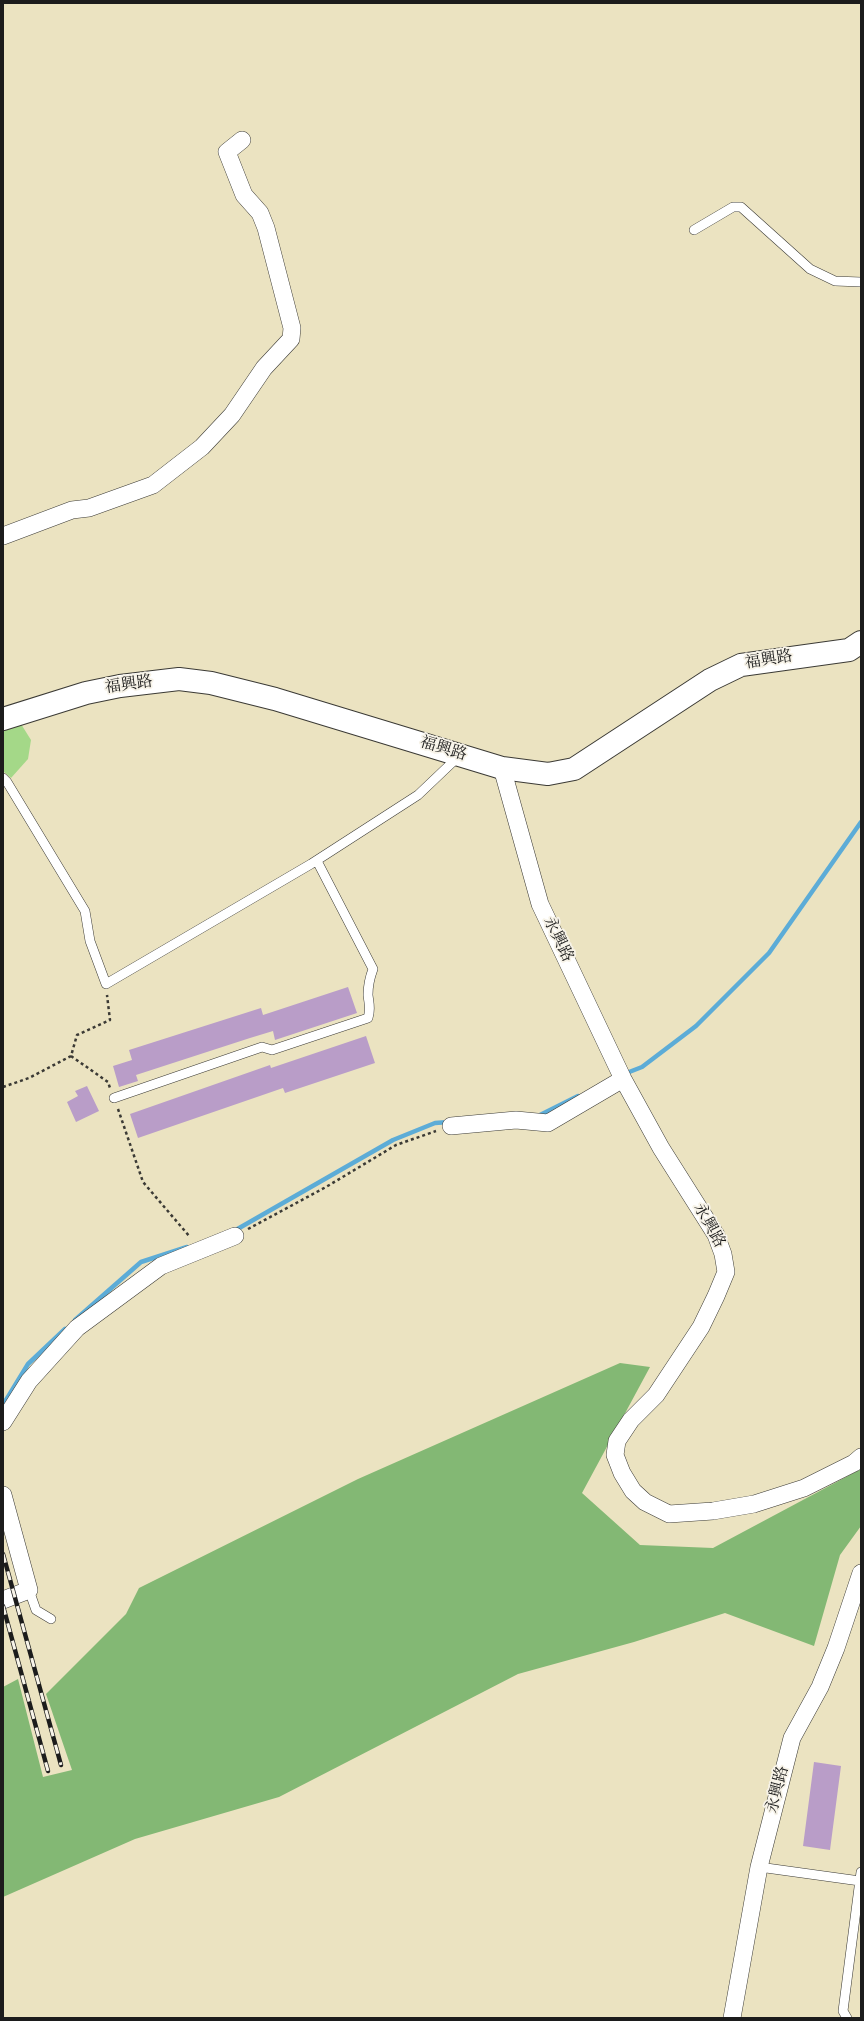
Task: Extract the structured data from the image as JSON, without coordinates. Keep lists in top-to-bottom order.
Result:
{
  "streets": {
    "street": ["福興路", "永興路"]
  },
  "crossings": [
    ["福興路", "永興路"]
  ]
}
